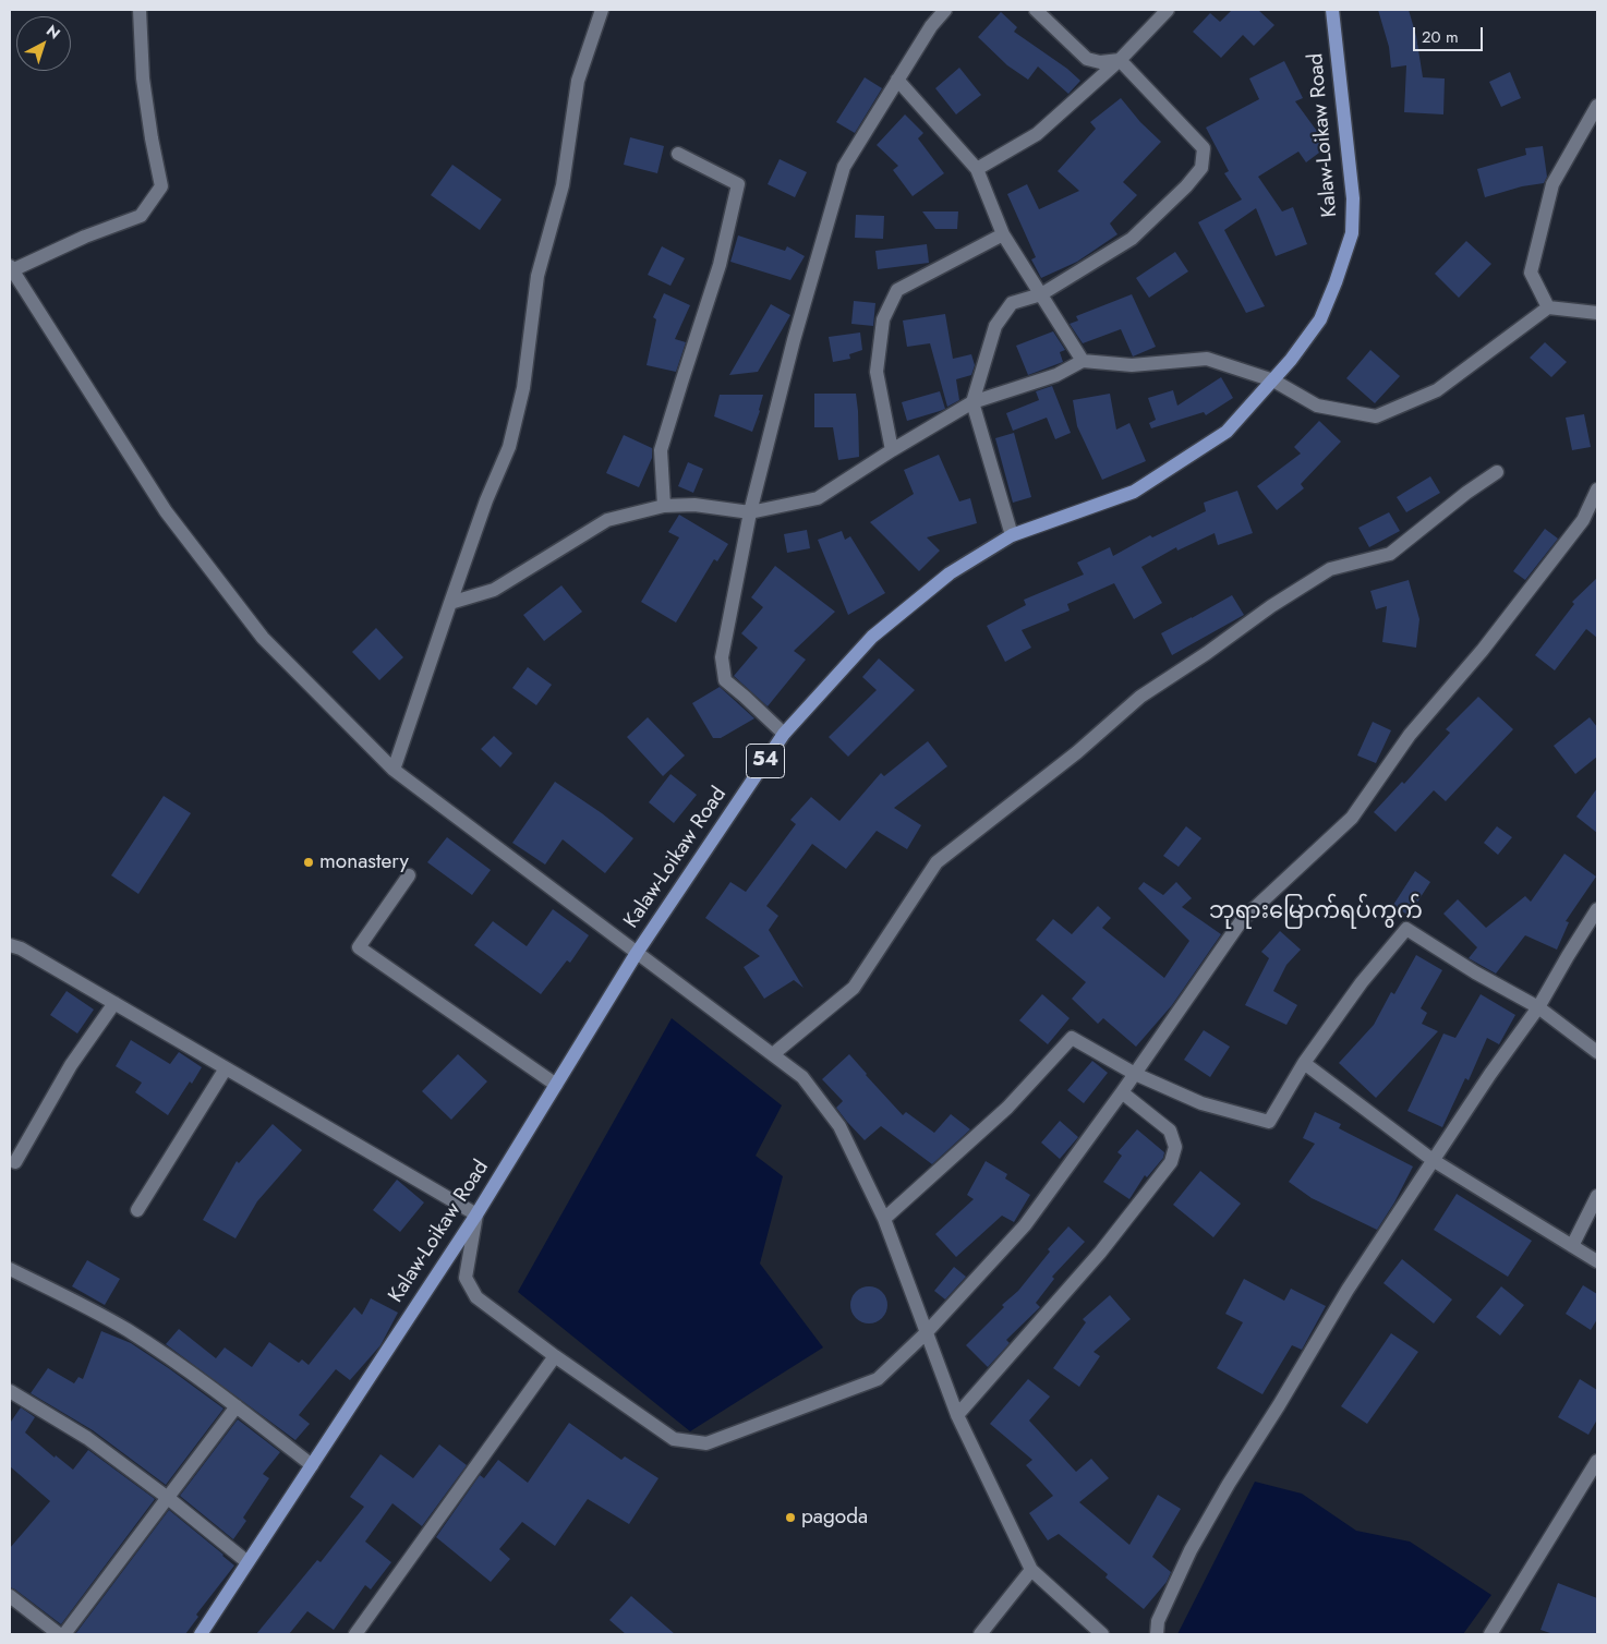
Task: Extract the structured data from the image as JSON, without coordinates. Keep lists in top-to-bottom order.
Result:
{
  "streets": {
    "main road": ["Kalaw-Loikaw Road", "54"]
  },
  "districts": ["ဘုရားမြောက်ရပ်ကွက်"],
  "places": ["monastery", "pagoda"],
  "scale_bar": "20 m",
  "north": "top right"
}
